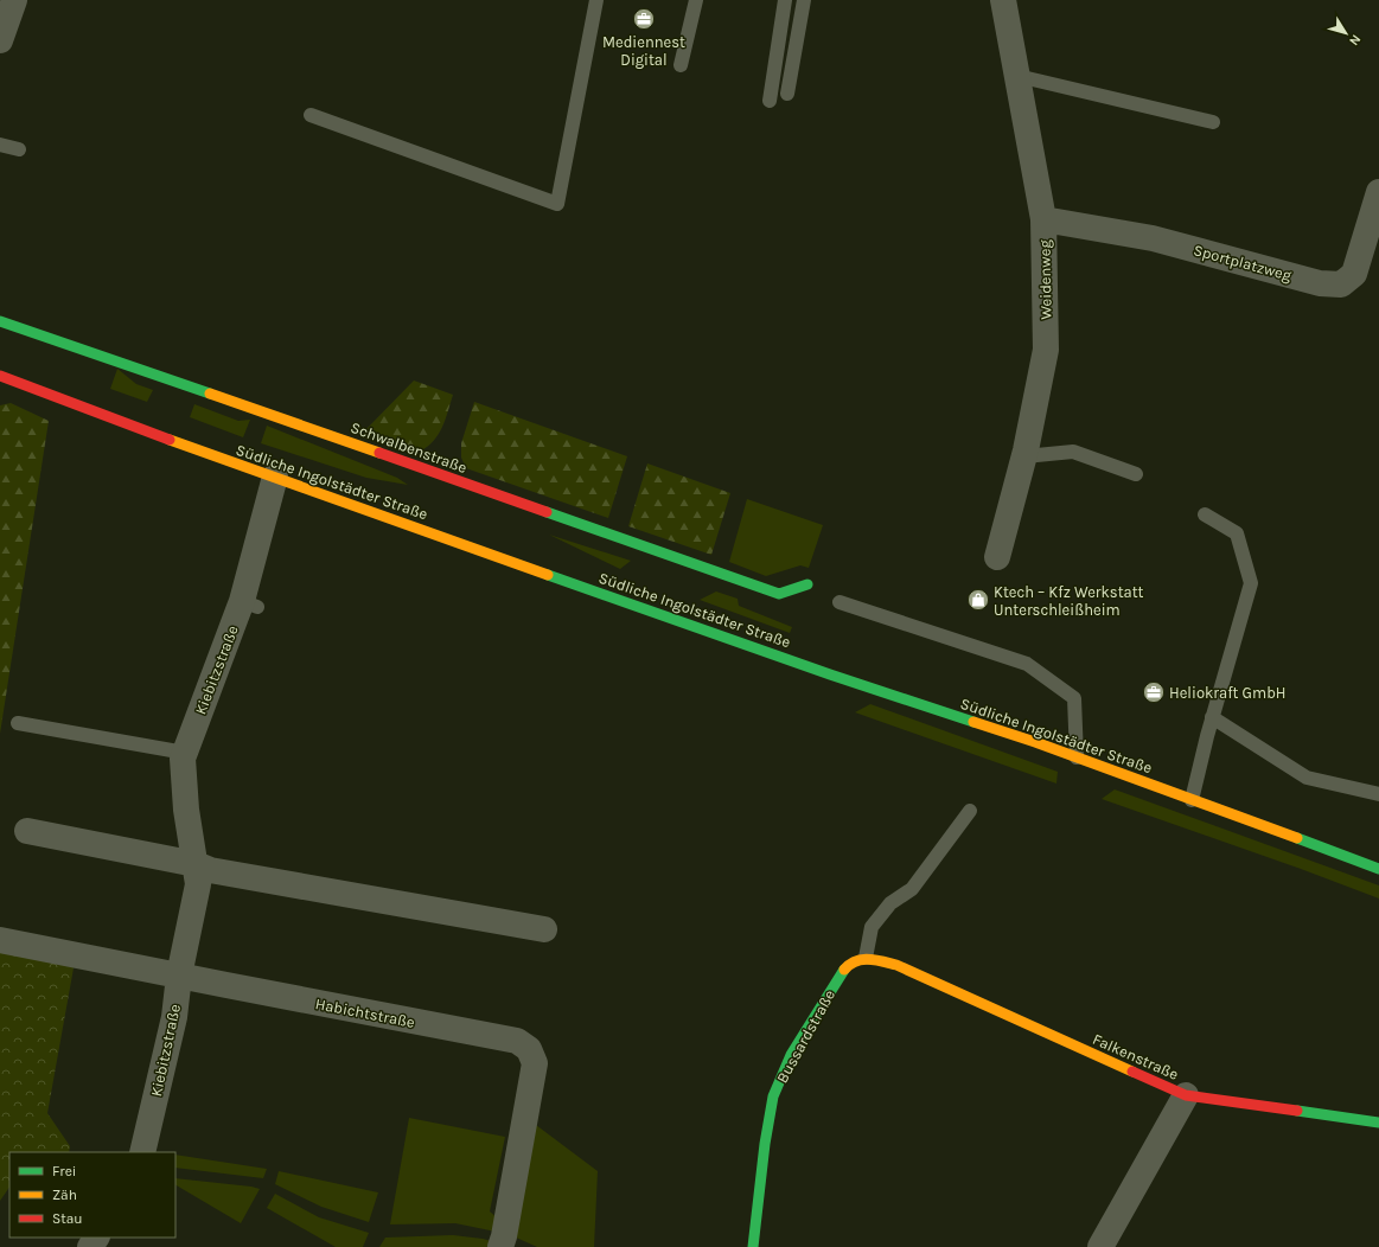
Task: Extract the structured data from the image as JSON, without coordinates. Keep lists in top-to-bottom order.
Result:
{
  "streets": {
    "street": [
      "Sportplatzweg",
      "Weidenweg",
      "Schwalbenstraße",
      "Südliche Ingolstädter Straße",
      "Kiebitzstraße",
      "Habichtstraße",
      "Bussardstraße",
      "Falkenstraße"
    ]
  },
  "crossings": [
    ["Sportplatzweg", "Weidenweg"],
    ["Südliche Ingolstädter Straße", "Kiebitzstraße"],
    ["Kiebitzstraße", "Habichtstraße"],
    ["Bussardstraße", "Falkenstraße"]
  ],
  "places": {
    "office": ["Mediennest Digital", "Heliokraft GmbH"],
    "shop": ["Ktech – Kfz Werkstatt Unterschleißheim"]
  },
  "legend": ["Frei", "Zäh", "Stau"],
  "north": "bottom right"
}
